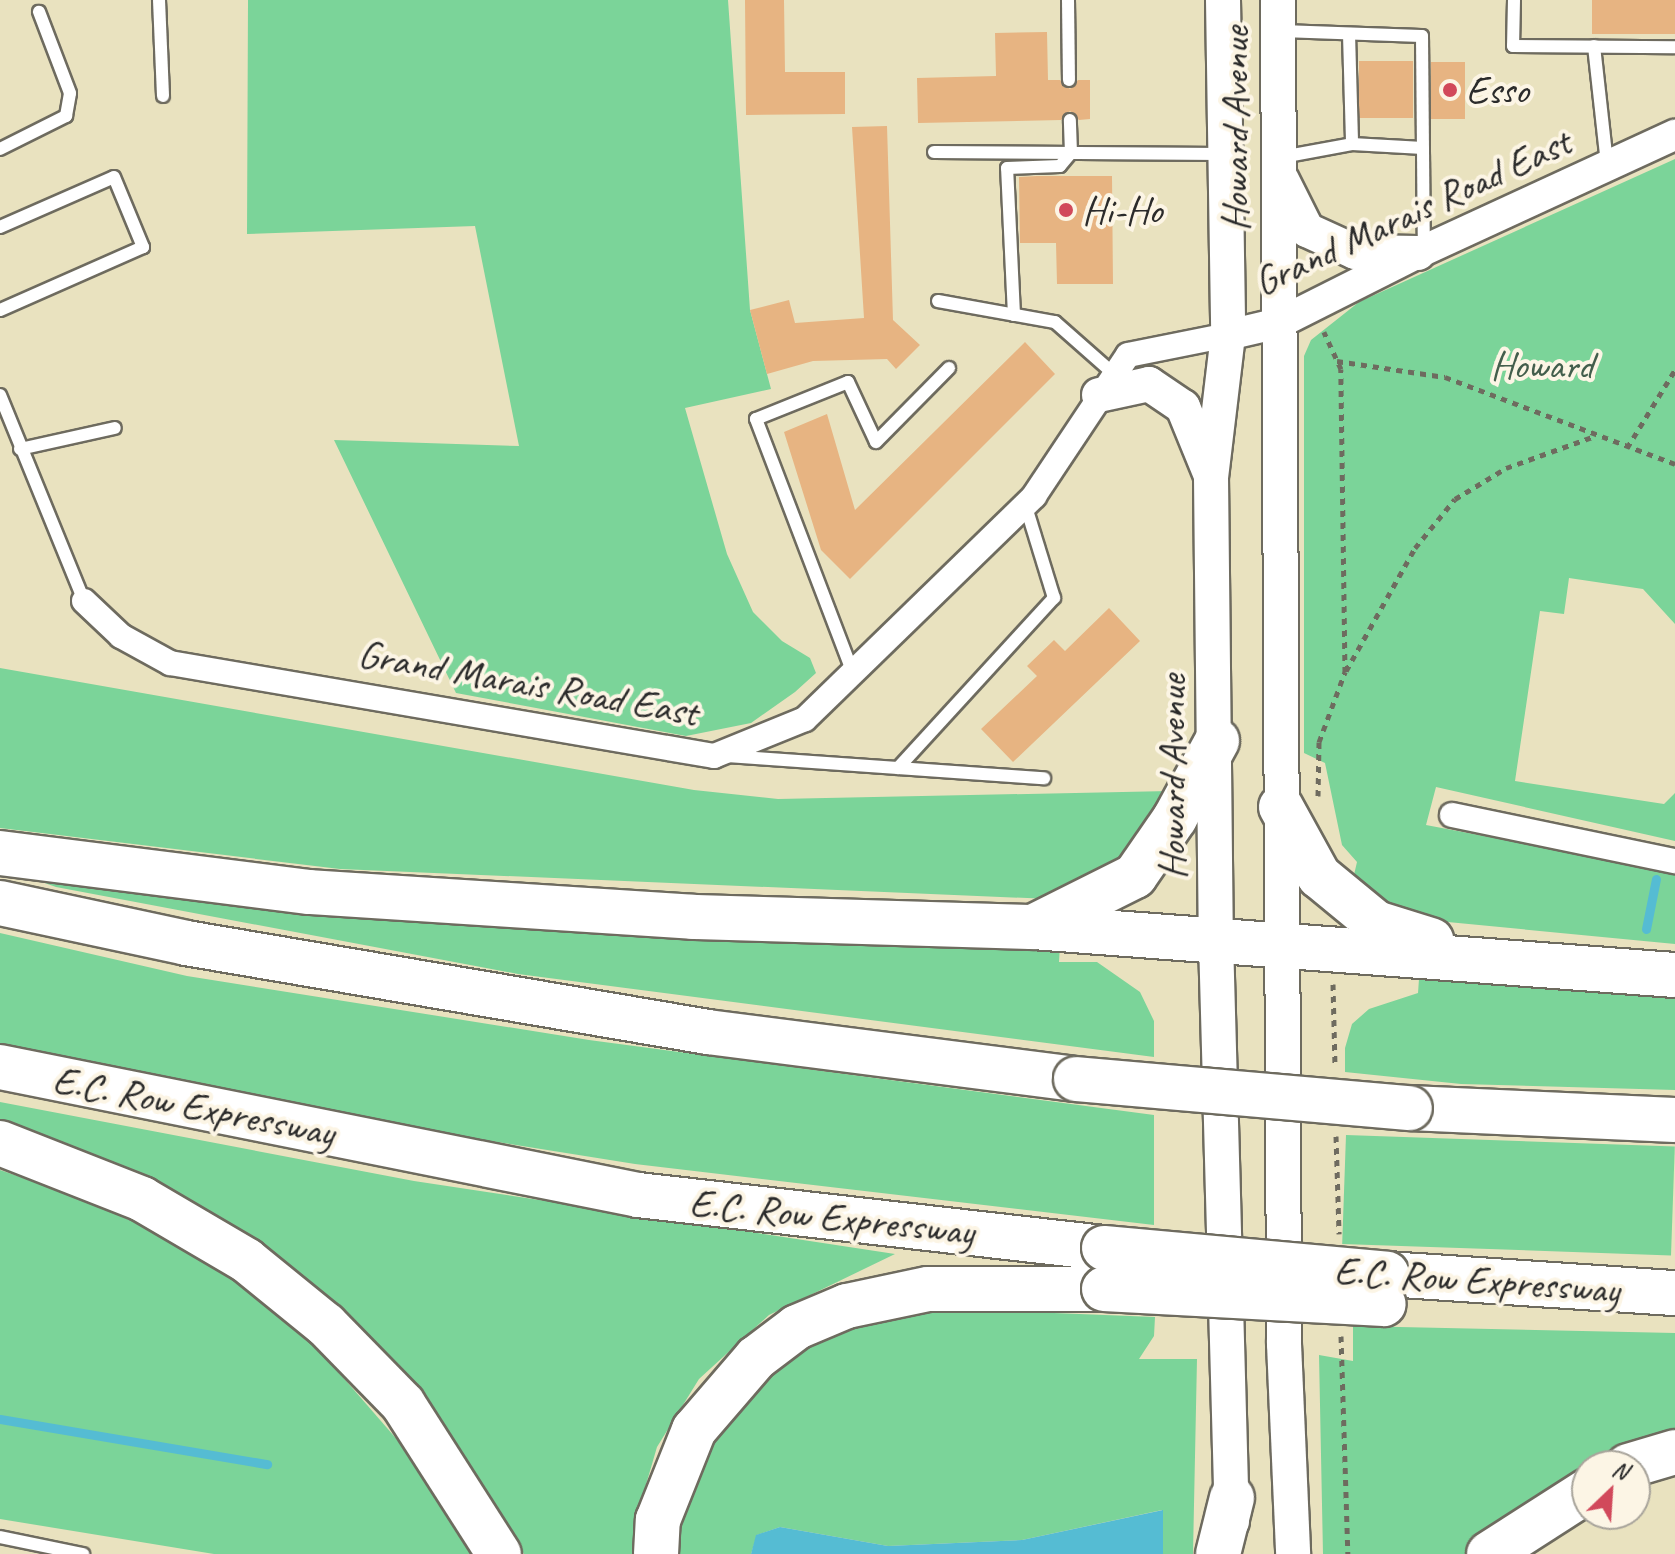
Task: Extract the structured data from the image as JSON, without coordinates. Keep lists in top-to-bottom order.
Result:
{
  "streets": {
    "highway": ["E.C. Row Expressway"],
    "main road": ["Howard Avenue"],
    "street": ["Grand Marais Road East"]
  },
  "crossings": [
    ["Howard Avenue", "Grand Marais Road East"]
  ],
  "parks": ["Howard"],
  "places": ["Esso", "Hi-Ho"],
  "north": "top right"
}
